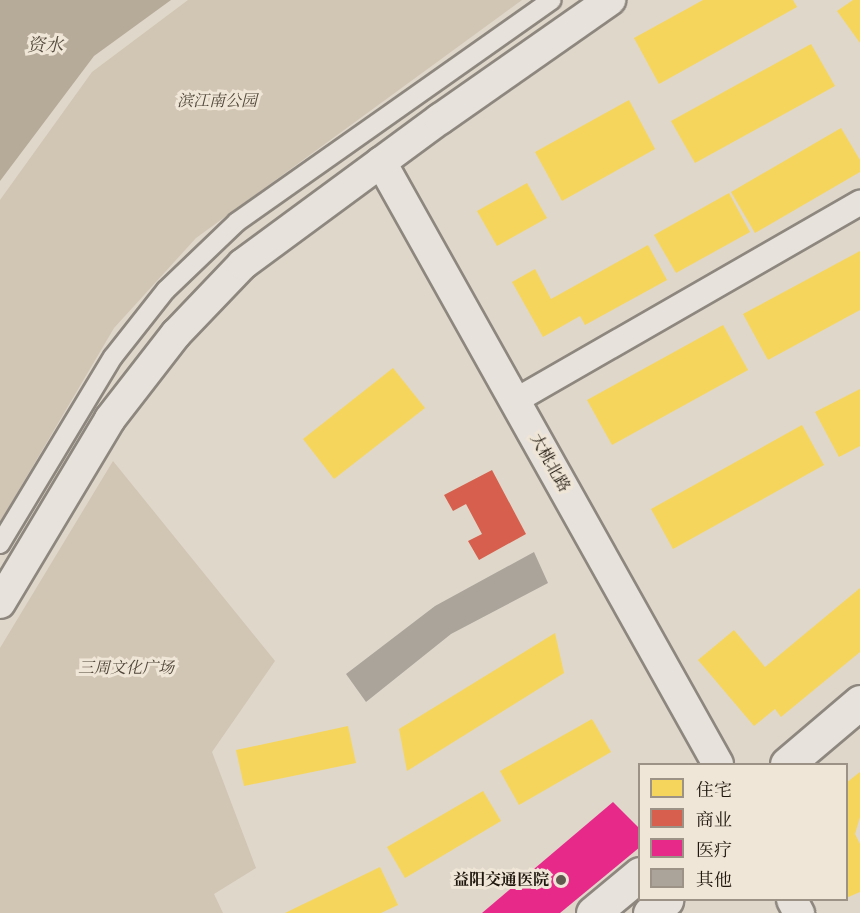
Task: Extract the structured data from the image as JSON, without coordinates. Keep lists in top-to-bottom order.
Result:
{
  "streets": {
    "street": ["大桃北路"]
  },
  "water": ["资水"],
  "parks": ["滨江南公园", "三周文化广场"],
  "places": ["益阳交通医院"],
  "legend": [
    "住宅",
    "商业",
    "医疗",
    "其他"
  ]
}
